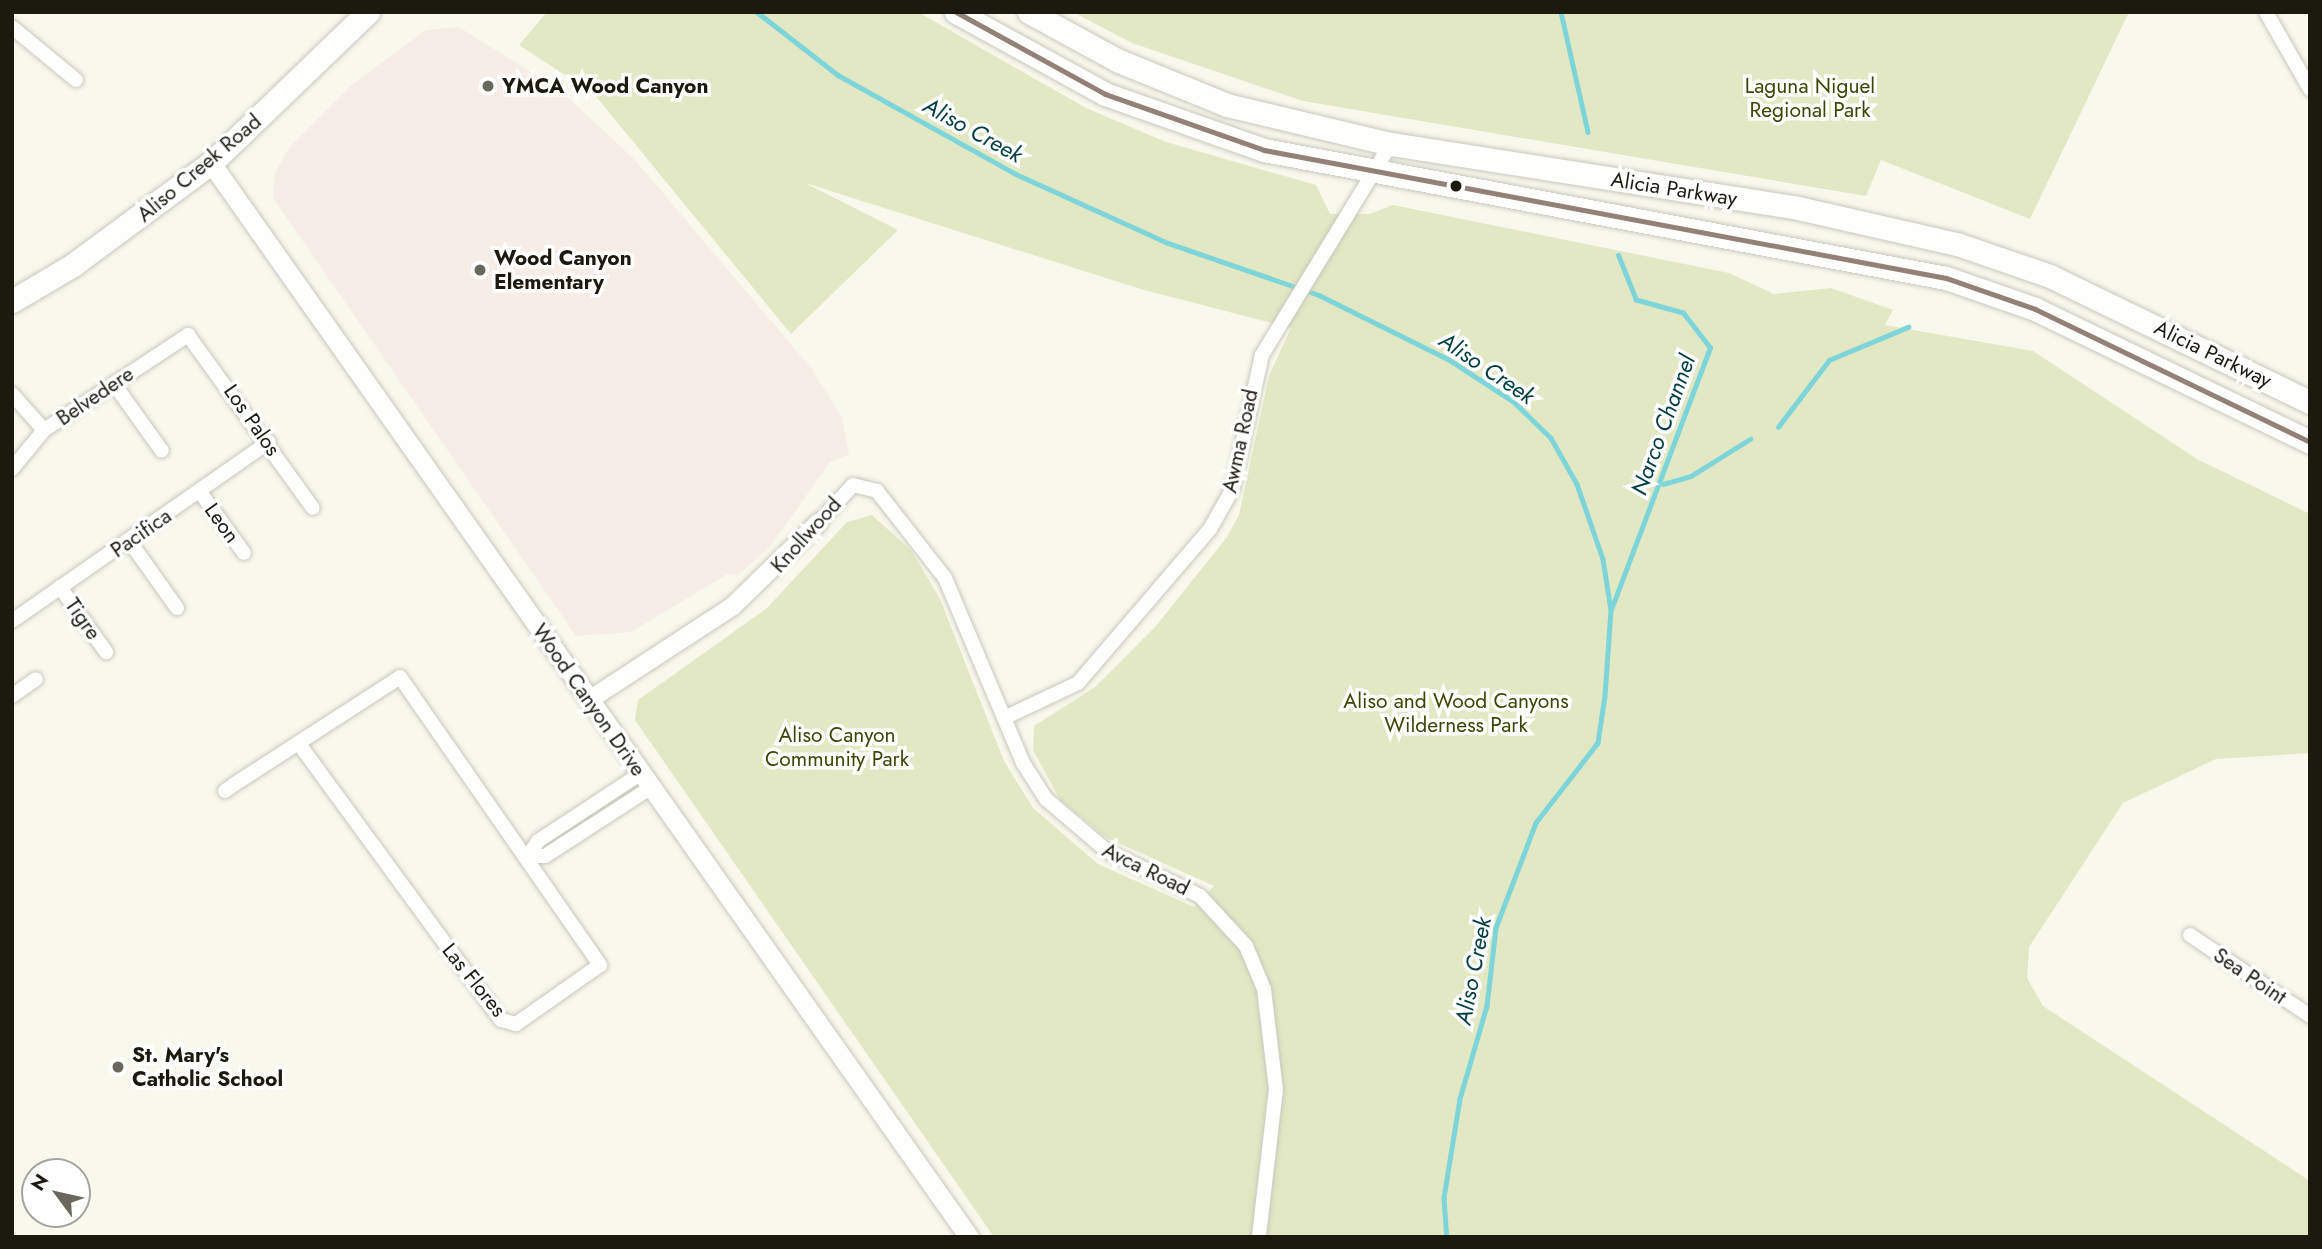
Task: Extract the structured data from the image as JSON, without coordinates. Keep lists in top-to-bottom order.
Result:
{
  "streets": {
    "main road": ["Aliso Creek Road", "Alicia Parkway", "Wood Canyon Drive"],
    "street": [
      "Belvedere",
      "Los Palos",
      "Awma Road",
      "Leon",
      "Pacifica",
      "Knollwood",
      "Tigre",
      "Avca Road",
      "Sea Point",
      "Las Flores"
    ]
  },
  "crossings": [
    ["Aliso Creek Road", "Wood Canyon Drive"],
    ["Alicia Parkway", "Awma Road"],
    ["Belvedere", "Los Palos"],
    ["Los Palos", "Pacifica"],
    ["Awma Road", "Knollwood"],
    ["Awma Road", "Avca Road"],
    ["Leon", "Pacifica"],
    ["Pacifica", "Tigre"],
    ["Knollwood", "Wood Canyon Drive"],
    ["Knollwood", "Avca Road"]
  ],
  "water": ["Aliso Creek", "Narco Channel"],
  "parks": ["Laguna Niguel Regional Park", "Aliso and Wood Canyons Wilderness Park", "Aliso Canyon Community Park"],
  "places": ["YMCA Wood Canyon", "Wood Canyon Elementary", "St. Mary's Catholic School"],
  "north": "top left"
}
